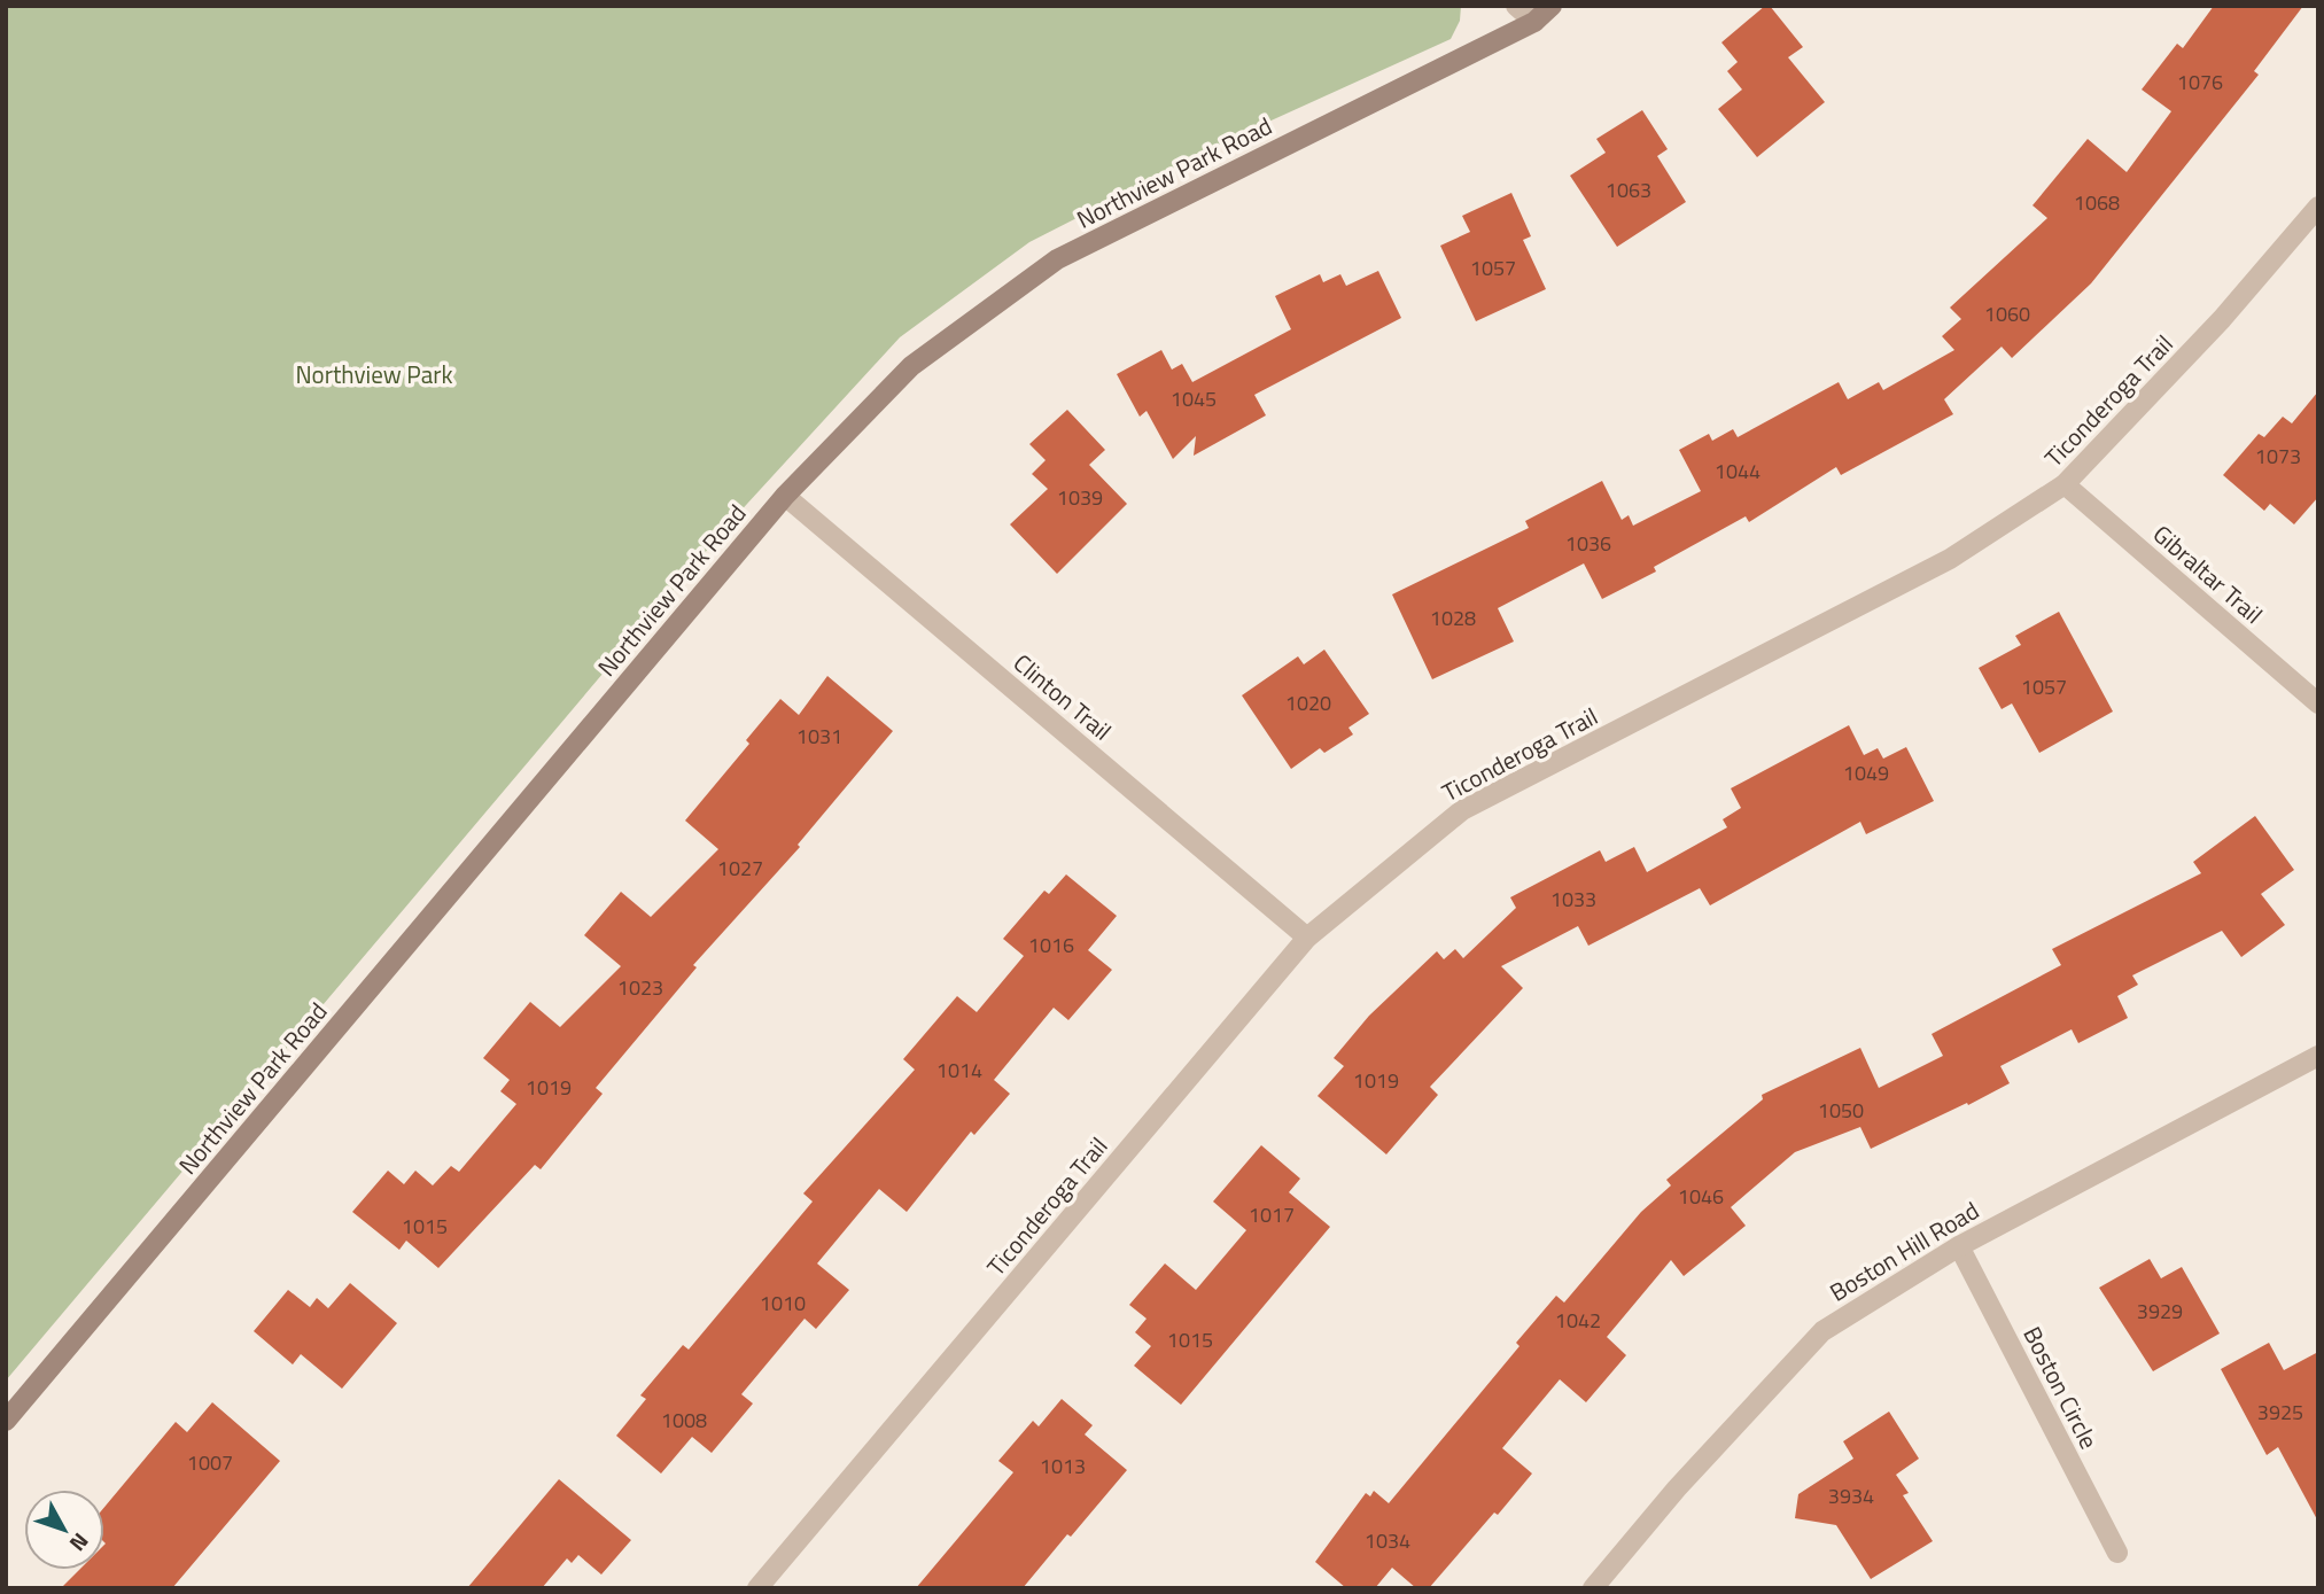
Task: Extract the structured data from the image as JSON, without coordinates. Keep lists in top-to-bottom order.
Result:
{
  "streets": {
    "street": [
      "Northview Park Road",
      "Ticonderoga Trail",
      "Gibraltar Trail",
      "Clinton Trail",
      "Boston Hill Road",
      "Boston Circle"
    ]
  },
  "crossings": [
    ["Northview Park Road", "Clinton Trail"],
    ["Ticonderoga Trail", "Gibraltar Trail"],
    ["Ticonderoga Trail", "Clinton Trail"],
    ["Boston Hill Road", "Boston Circle"]
  ],
  "parks": ["Northview Park"],
  "house_numbers": [
    "1076",
    "1063",
    "1068",
    "1057",
    "1060",
    "1045",
    "1073",
    "1044",
    "1039",
    "1036",
    "1028",
    "1057",
    "1020",
    "1031",
    "1049",
    "1027",
    "1033",
    "1016",
    "1023",
    "1014",
    "1019",
    "1019",
    "1050",
    "1046",
    "1017",
    "1015",
    "1010",
    "3929",
    "1042",
    "1015",
    "3925",
    "1008",
    "1007",
    "1013",
    "3934",
    "1034"
  ],
  "north": "bottom right"
}
